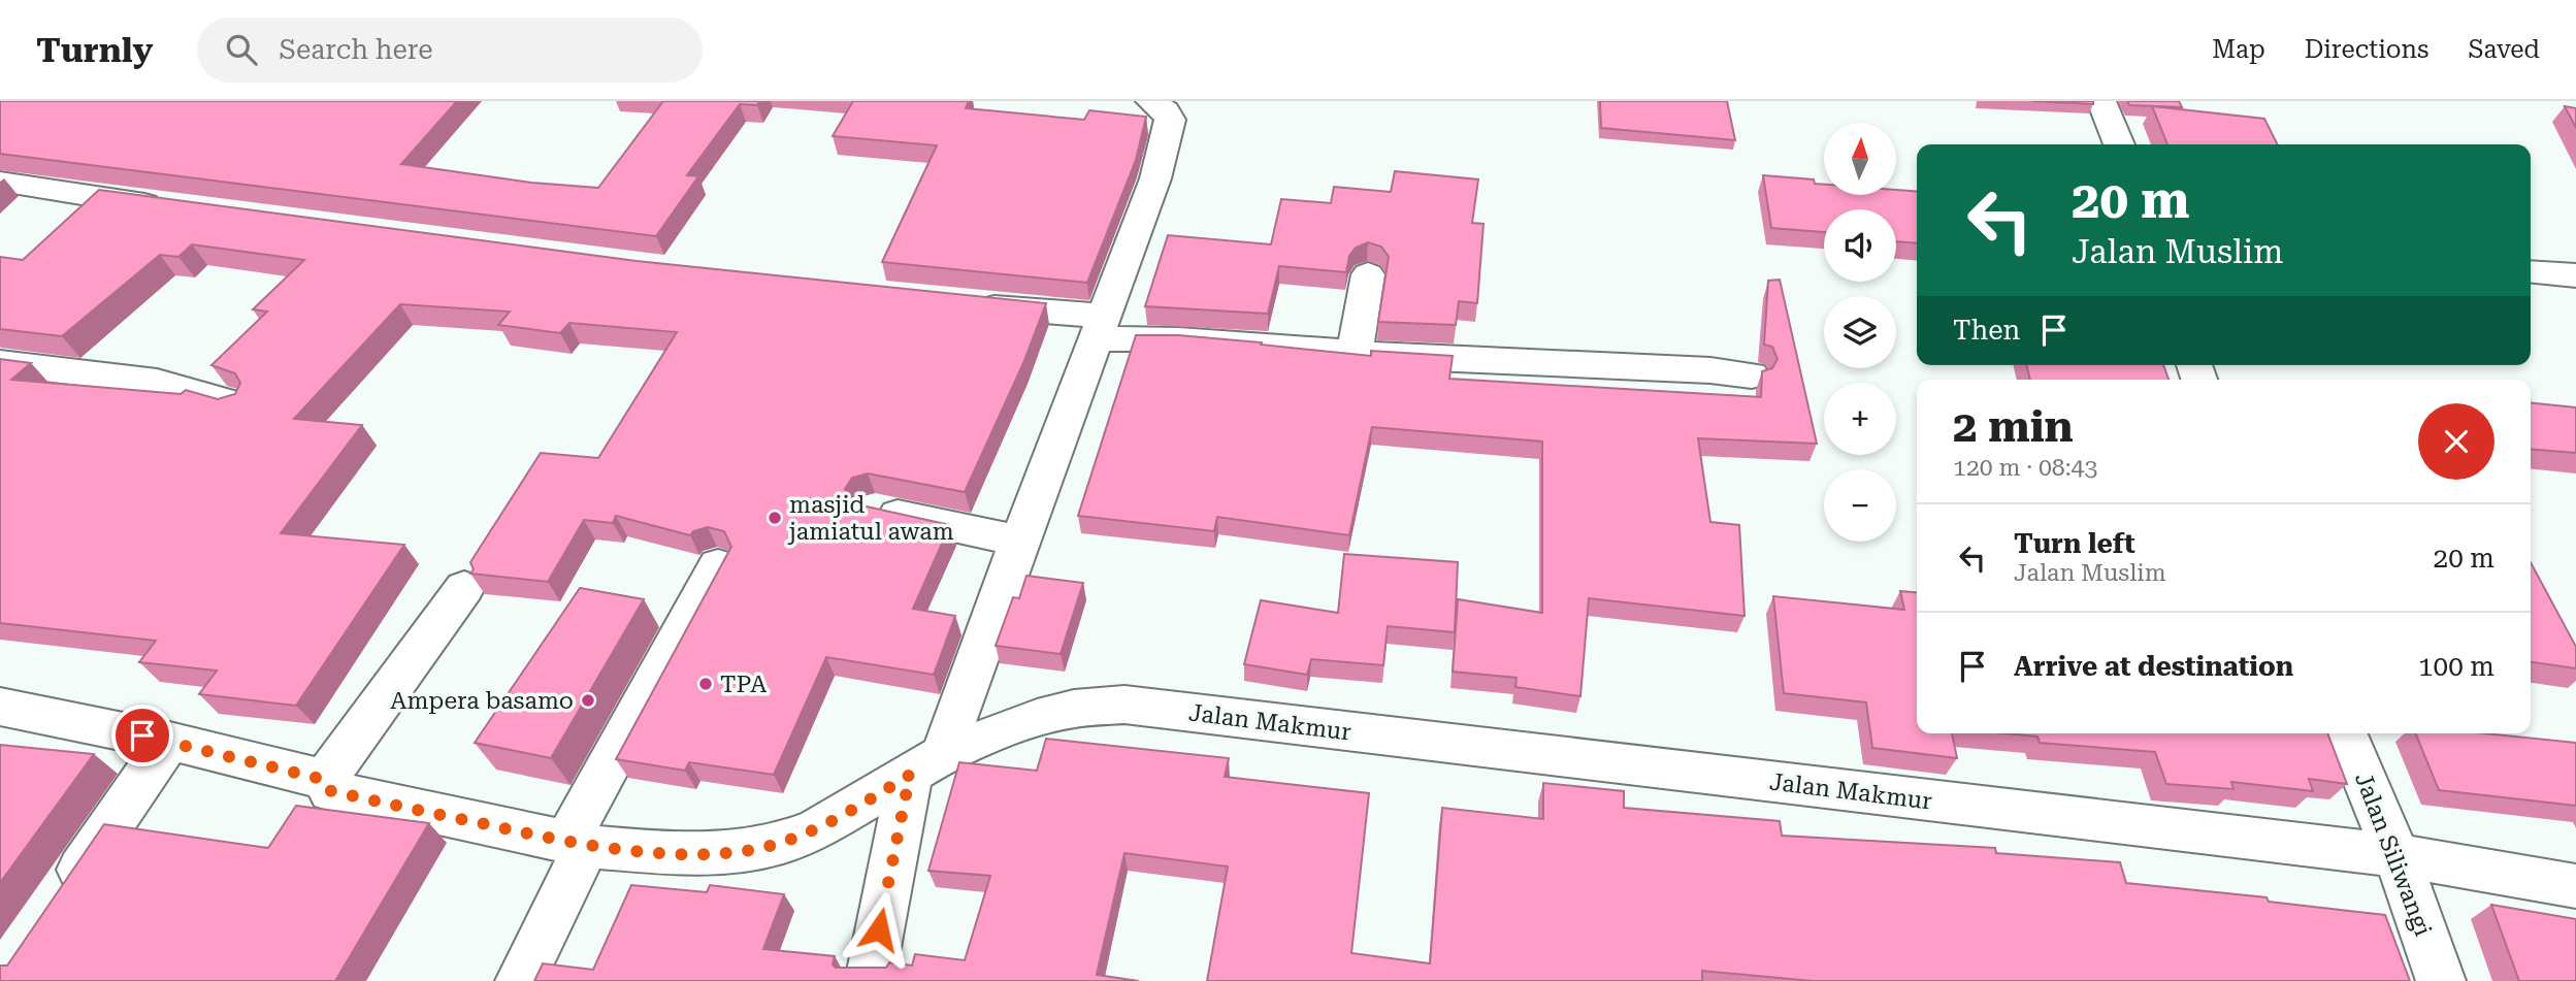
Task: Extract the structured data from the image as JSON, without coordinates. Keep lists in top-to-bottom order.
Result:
{
  "streets": {
    "street": ["Jalan Makmur", "Jalan Siliwangi"]
  },
  "crossings": [
    ["Jalan Makmur", "Jalan Siliwangi"]
  ],
  "places": ["masjid jamiatul awam", "TPA", "Ampera basamo"],
  "north": "top",
  "page": {
    "header": "Turnly",
    "search": "Search here",
    "nav": ["Map", "Directions", "Saved"],
    "map_buttons": ["+", "−"],
    "turn": ["20 m", "Jalan Muslim"],
    "then": "Then",
    "heading": ["2 min", "120 m · 08:43"],
    "list": [
      {
        "name": "Turn left",
        "note": "Jalan Muslim",
        "value": "20 m"
      },
      {
        "name": "Arrive at destination",
        "value": "100 m"
      }
    ]
  }
}
